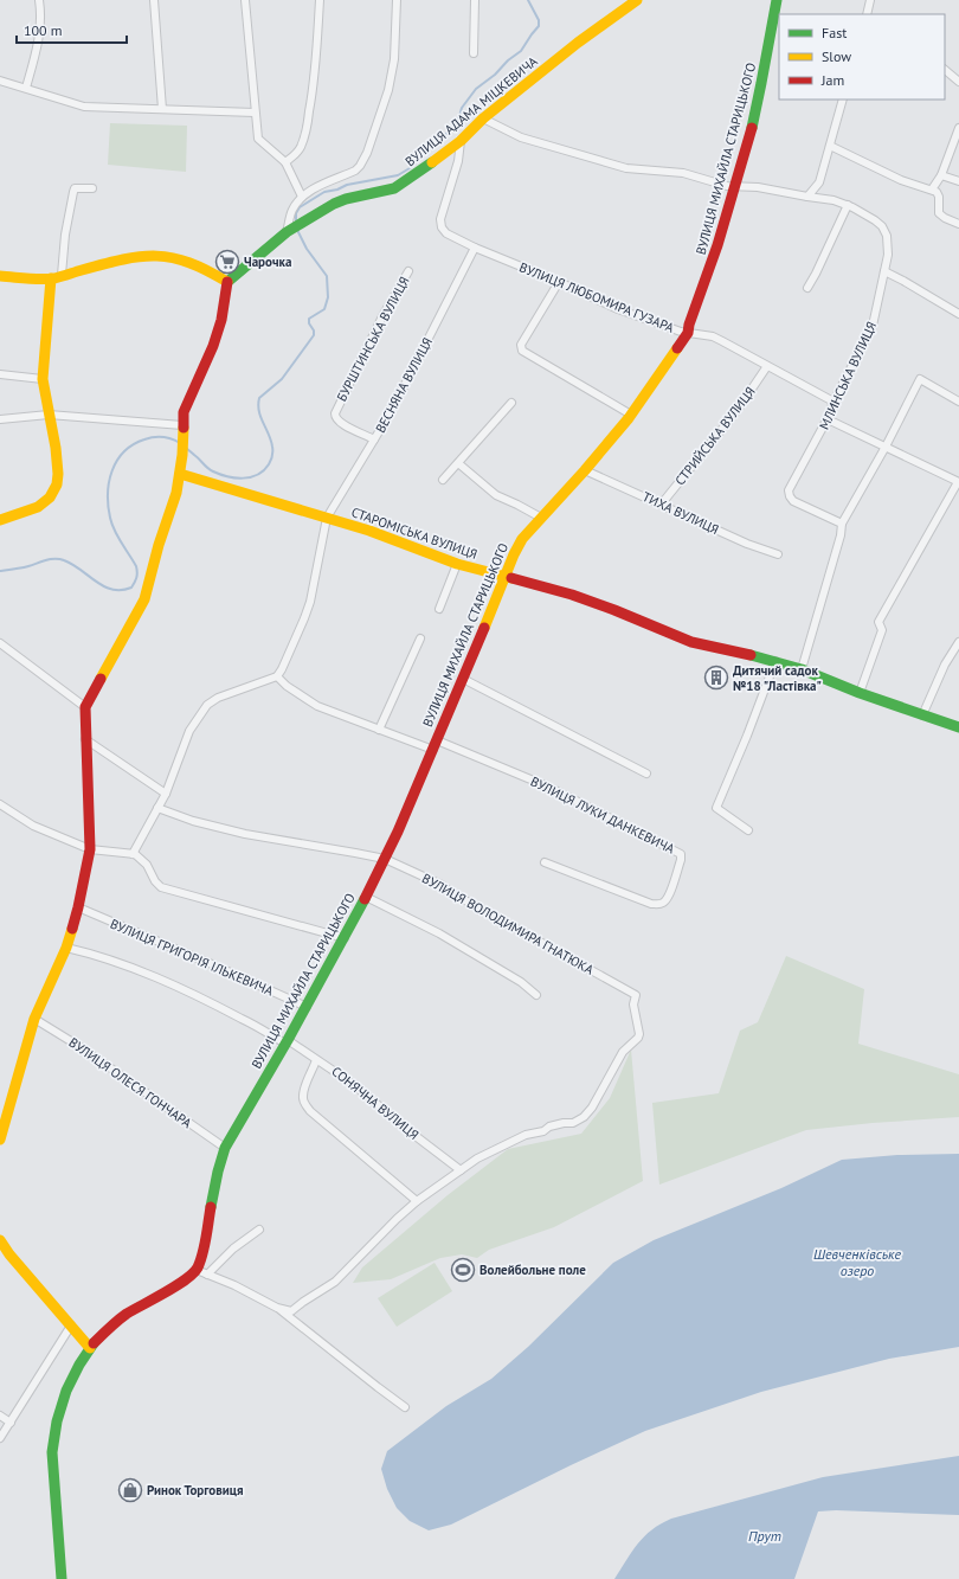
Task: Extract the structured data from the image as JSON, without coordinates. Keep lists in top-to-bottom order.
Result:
{
  "streets": {
    "street": [
      "ВУЛИЦЯ АДАМА МІЦКЕВИЧА",
      "ВУЛИЦЯ МИХАЙЛА СТАРИЦЬКОГО",
      "ВУЛИЦЯ ЛЮБОМИРА ГУЗАРА",
      "БУРШТИНСЬКА ВУЛИЦЯ",
      "МЛИНСЬКА ВУЛИЦЯ",
      "ВЕСНЯНА ВУЛИЦЯ",
      "СТРИЙСЬКА ВУЛИЦЯ",
      "ТИХА ВУЛИЦЯ",
      "СТАРОМІСЬКА ВУЛИЦЯ",
      "ВУЛИЦЯ ЛУКИ ДАНКЕВИЧА",
      "ВУЛИЦЯ ВОЛОДИМИРА ГНАТЮКА",
      "ВУЛИЦЯ ГРИГОРІЯ ІЛЬКЕВИЧА",
      "ВУЛИЦЯ ОЛЕСЯ ГОНЧАРА",
      "СОНЯЧНА ВУЛИЦЯ"
    ]
  },
  "crossings": [
    ["ВУЛИЦЯ АДАМА МІЦКЕВИЧА", "ВУЛИЦЯ ЛЮБОМИРА ГУЗАРА"],
    ["ВУЛИЦЯ АДАМА МІЦКЕВИЧА", "МЛИНСЬКА ВУЛИЦЯ"],
    ["ВУЛИЦЯ МИХАЙЛА СТАРИЦЬКОГО", "ВУЛИЦЯ ЛЮБОМИРА ГУЗАРА"],
    ["ВУЛИЦЯ МИХАЙЛА СТАРИЦЬКОГО", "МЛИНСЬКА ВУЛИЦЯ"],
    ["ВУЛИЦЯ МИХАЙЛА СТАРИЦЬКОГО", "ТИХА ВУЛИЦЯ"],
    ["ВУЛИЦЯ МИХАЙЛА СТАРИЦЬКОГО", "СТАРОМІСЬКА ВУЛИЦЯ"],
    ["ВУЛИЦЯ МИХАЙЛА СТАРИЦЬКОГО", "ВУЛИЦЯ ЛУКИ ДАНКЕВИЧА"],
    ["ВУЛИЦЯ МИХАЙЛА СТАРИЦЬКОГО", "ВУЛИЦЯ ВОЛОДИМИРА ГНАТЮКА"],
    ["ВУЛИЦЯ МИХАЙЛА СТАРИЦЬКОГО", "ВУЛИЦЯ ГРИГОРІЯ ІЛЬКЕВИЧА"],
    ["ВУЛИЦЯ МИХАЙЛА СТАРИЦЬКОГО", "ВУЛИЦЯ ОЛЕСЯ ГОНЧАРА"],
    ["ВУЛИЦЯ МИХАЙЛА СТАРИЦЬКОГО", "СОНЯЧНА ВУЛИЦЯ"],
    ["ВУЛИЦЯ ЛЮБОМИРА ГУЗАРА", "МЛИНСЬКА ВУЛИЦЯ"],
    ["ВУЛИЦЯ ЛЮБОМИРА ГУЗАРА", "ВЕСНЯНА ВУЛИЦЯ"],
    ["ВУЛИЦЯ ЛЮБОМИРА ГУЗАРА", "СТРИЙСЬКА ВУЛИЦЯ"],
    ["БУРШТИНСЬКА ВУЛИЦЯ", "ВЕСНЯНА ВУЛИЦЯ"],
    ["ВЕСНЯНА ВУЛИЦЯ", "СТАРОМІСЬКА ВУЛИЦЯ"],
    ["СТРИЙСЬКА ВУЛИЦЯ", "ТИХА ВУЛИЦЯ"],
    ["ВУЛИЦЯ ВОЛОДИМИРА ГНАТЮКА", "СОНЯЧНА ВУЛИЦЯ"]
  ],
  "water": ["Шевченківське озеро", "Прут"],
  "places": {
    "supermarket": ["Чарочка"],
    "building": ["Дитячий садок №18 \"Ластівка\""],
    "sports": ["Волейбольне поле"],
    "shop": ["Ринок Торговиця"]
  },
  "legend": ["Fast", "Slow", "Jam"],
  "scale_bar": "100 m"
}
